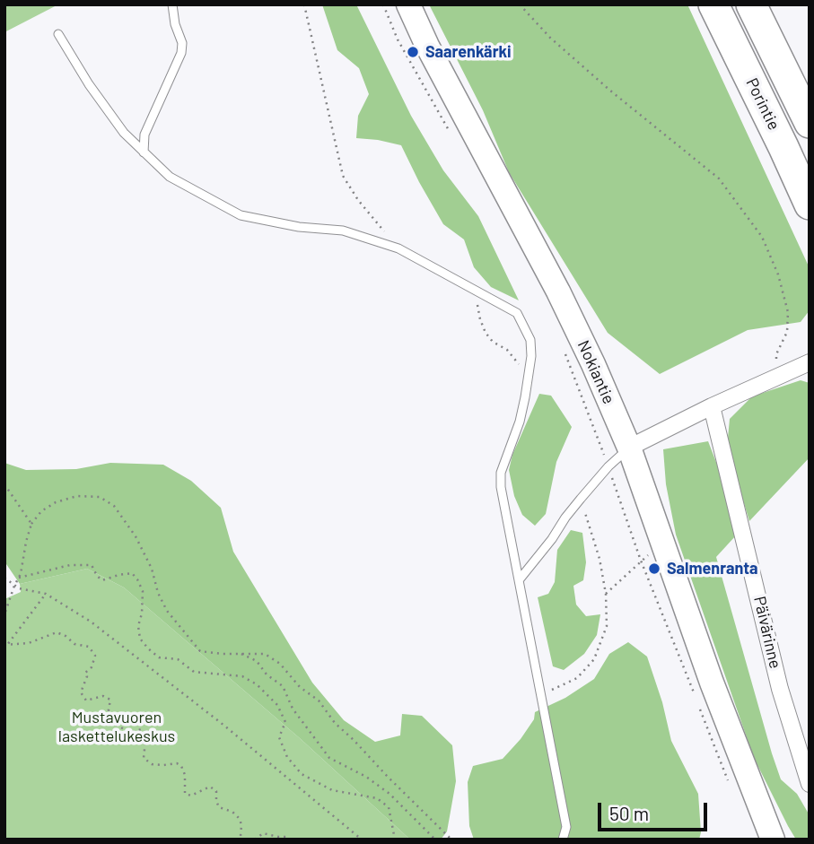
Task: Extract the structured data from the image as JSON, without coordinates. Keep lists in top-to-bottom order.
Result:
{
  "streets": {
    "highway": ["Porintie"],
    "main road": ["Nokiantie"],
    "street": ["Päivärinne"]
  },
  "parks": ["Mustavuoren laskettelukeskus"],
  "places": ["Saarenkärki", "Salmenranta"],
  "scale_bar": "50 m"
}
